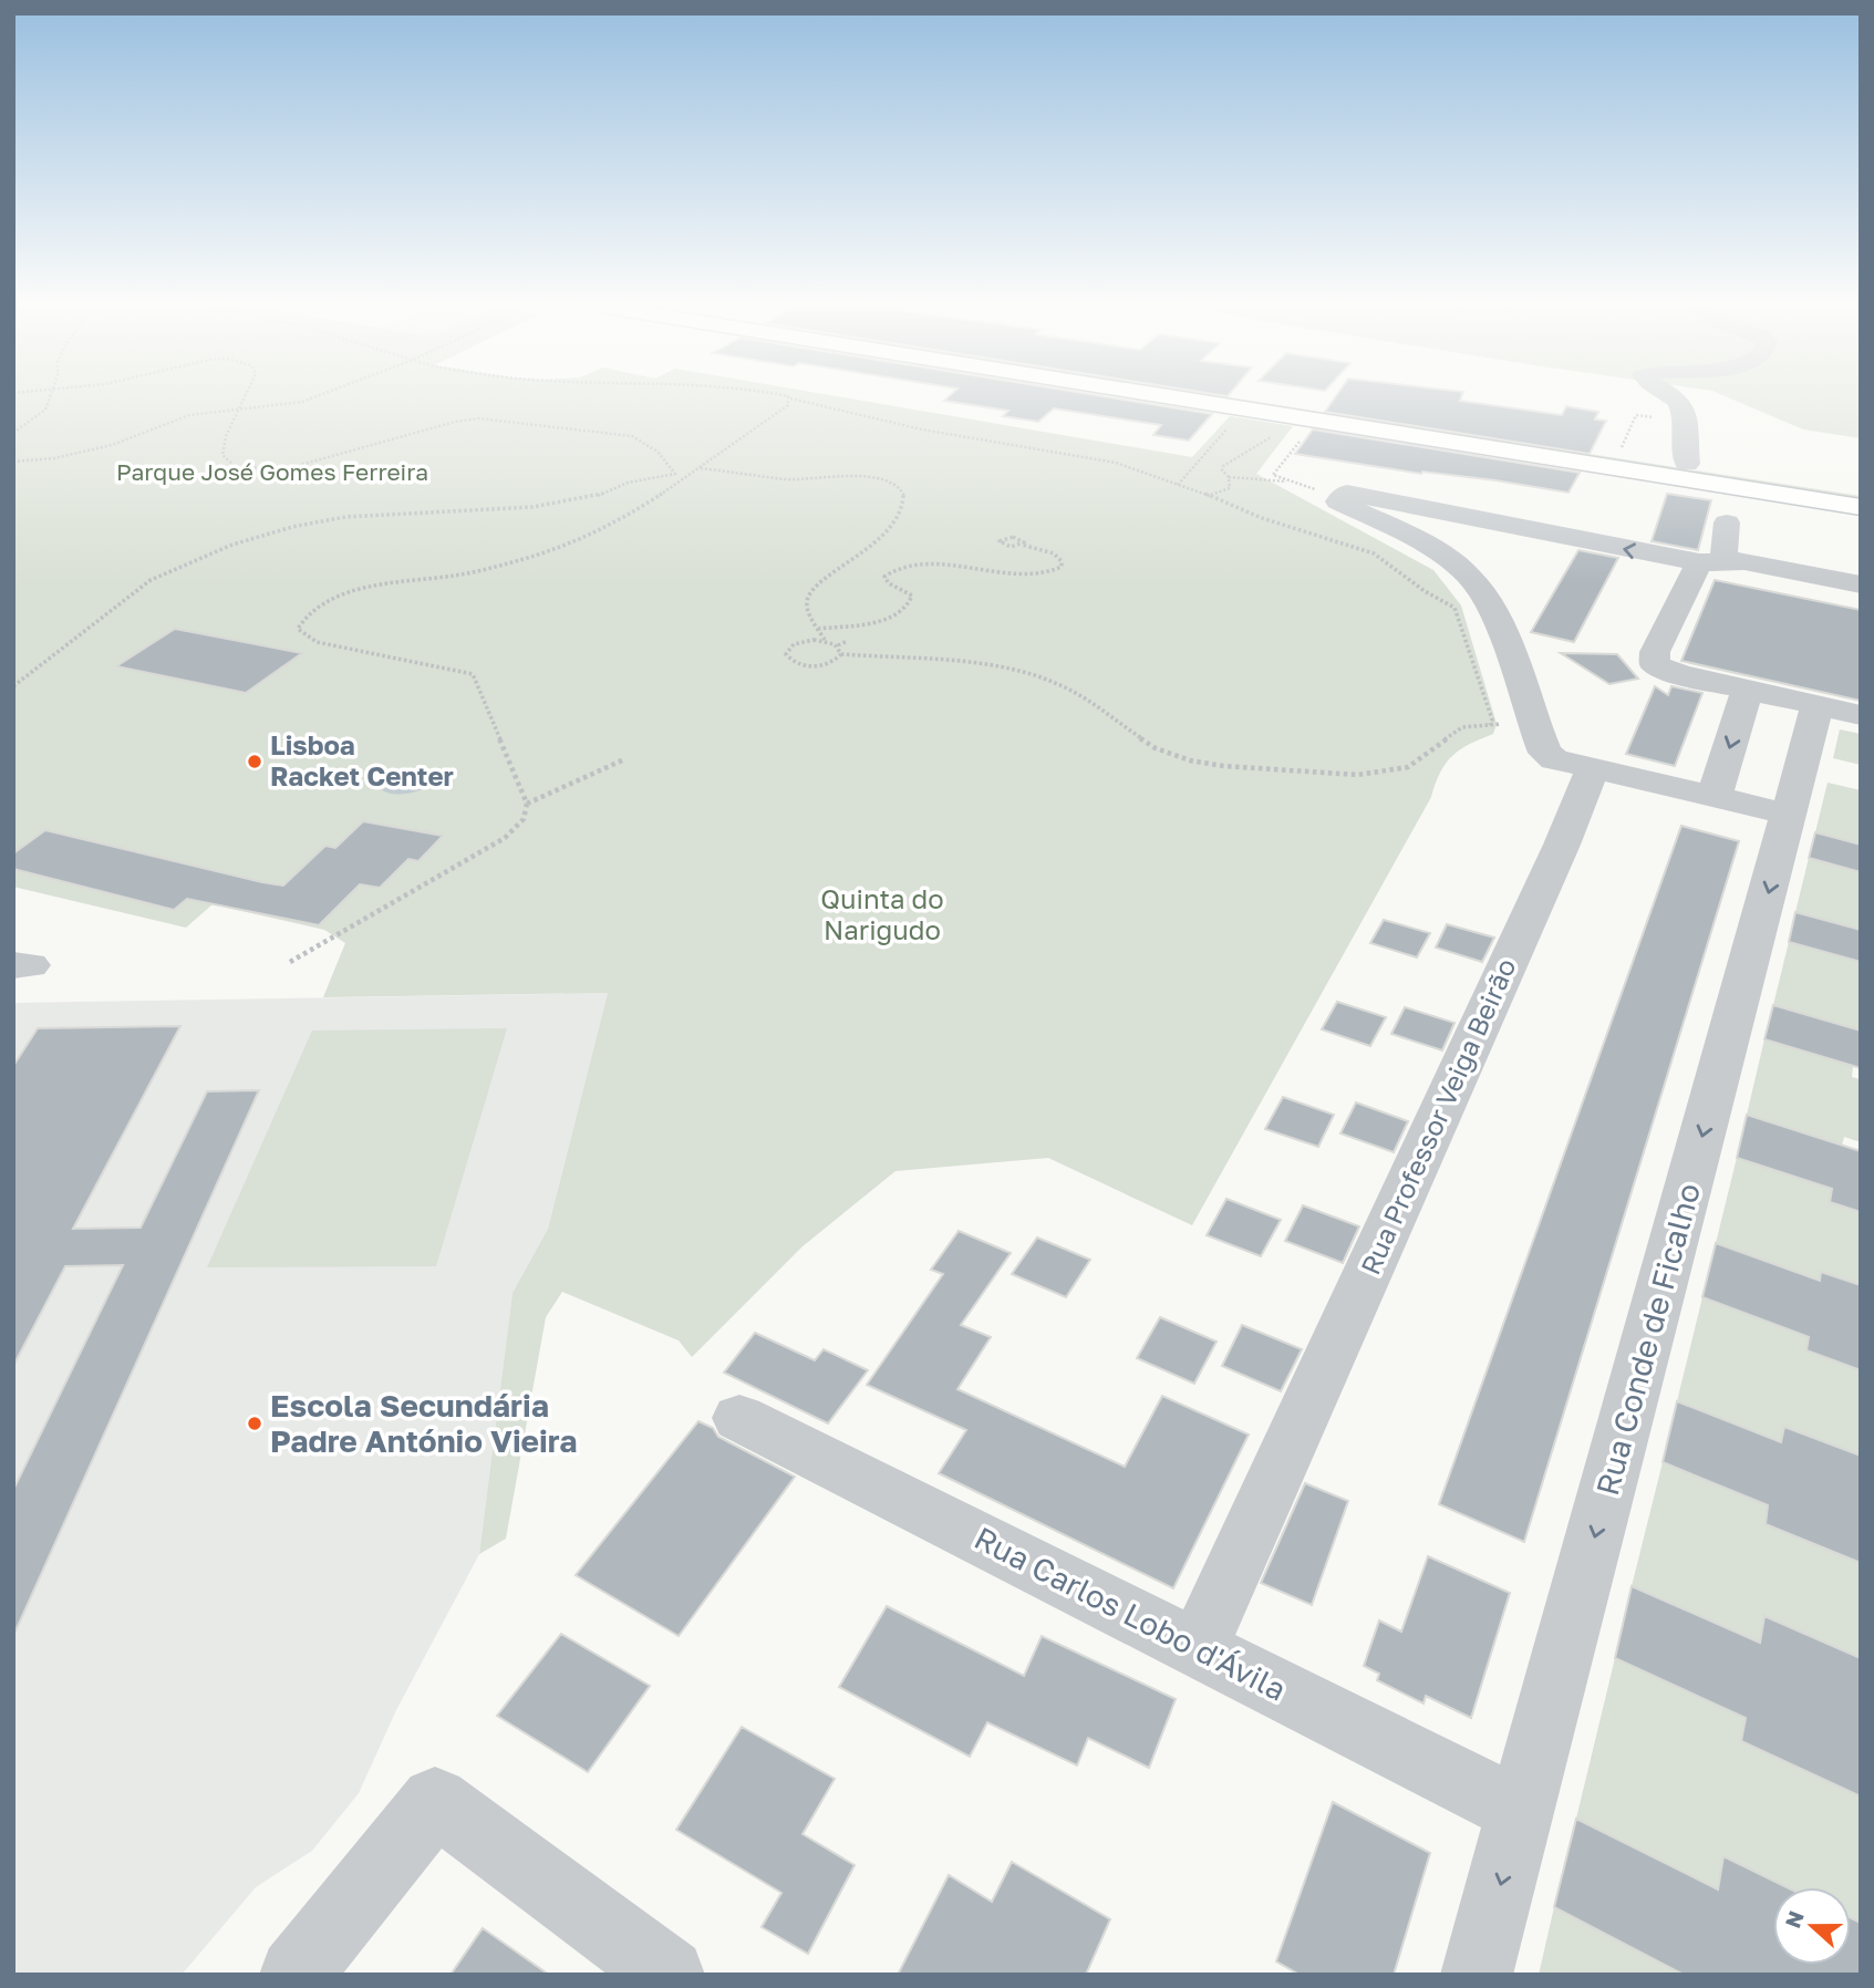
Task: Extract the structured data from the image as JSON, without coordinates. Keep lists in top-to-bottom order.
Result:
{
  "streets": {
    "street": ["Rua Professor Veiga Beirão", "Rua Conde de Ficalho", "Rua Carlos Lobo d'Ávila"]
  },
  "crossings": [
    ["Rua Professor Veiga Beirão", "Rua Carlos Lobo d'Ávila"],
    ["Rua Conde de Ficalho", "Rua Carlos Lobo d'Ávila"]
  ],
  "one_way": ["Rua Conde de Ficalho"],
  "parks": ["Parque José Gomes Ferreira", "Quinta do Narigudo"],
  "places": ["Lisboa Racket Center", "Escola Secundária Padre António Vieira"],
  "north": "left"
}
